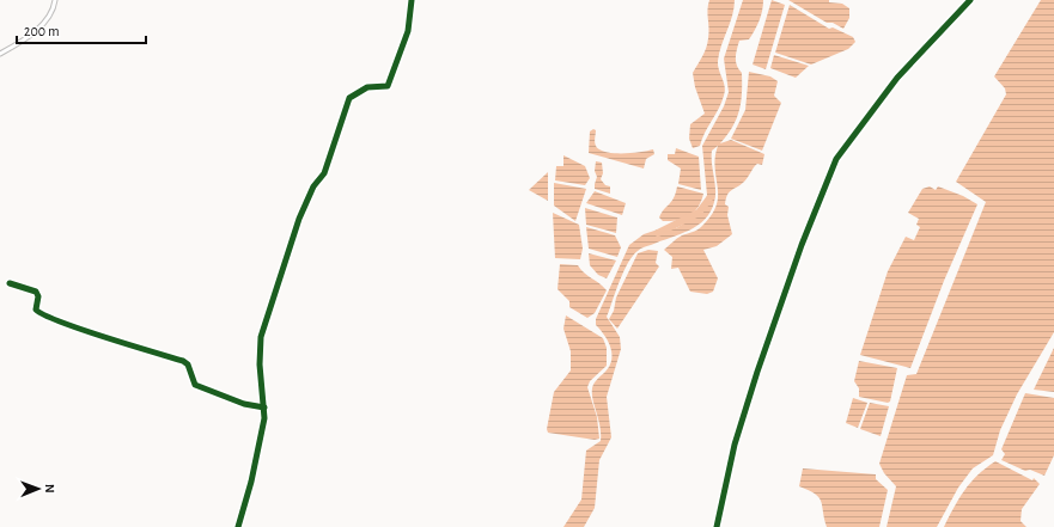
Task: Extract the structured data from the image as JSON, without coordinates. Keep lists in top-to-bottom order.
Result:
{
  "scale_bar": "200 m",
  "north": "right"
}
